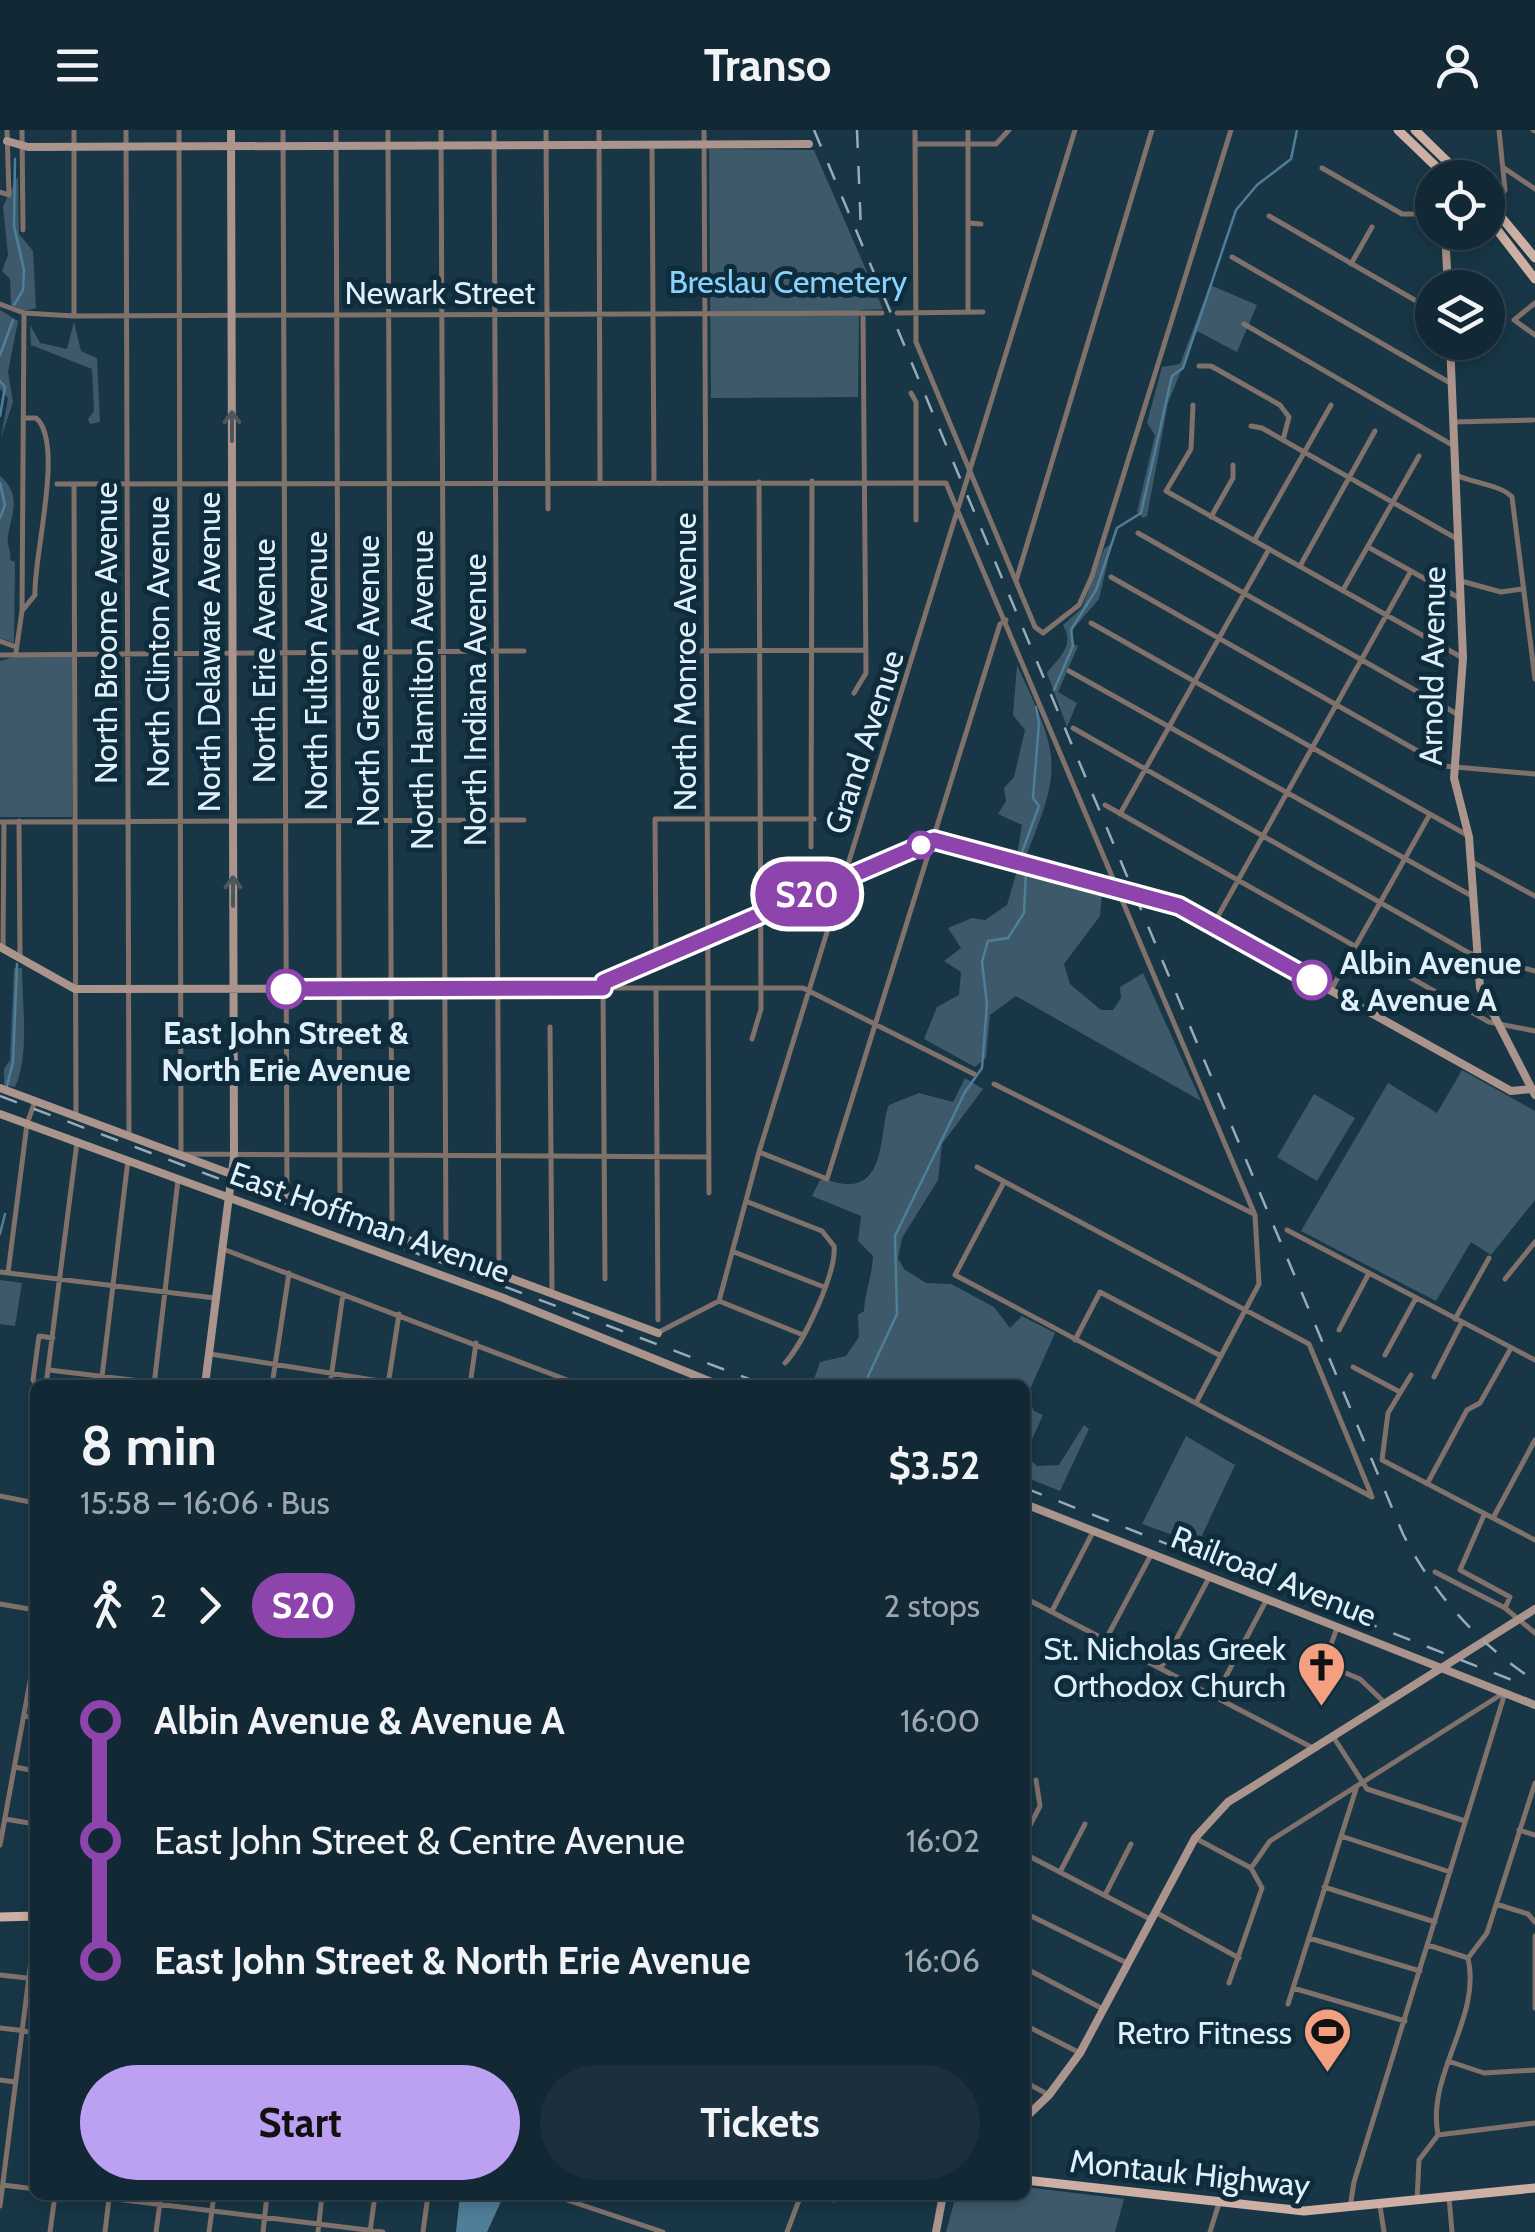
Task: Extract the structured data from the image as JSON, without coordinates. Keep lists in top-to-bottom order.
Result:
{
  "streets": {
    "main road": ["Montauk Highway"],
    "street": [
      "Newark Street",
      "North Broome Avenue",
      "North Clinton Avenue",
      "North Delaware Avenue",
      "North Erie Avenue",
      "North Monroe Avenue",
      "Arnold Avenue",
      "North Fulton Avenue",
      "North Greene Avenue",
      "North Hamilton Avenue",
      "North Indiana Avenue",
      "Grand Avenue",
      "East Hoffman Avenue",
      "Railroad Avenue"
    ]
  },
  "crossings": [
    ["Newark Street", "North Broome Avenue"],
    ["Newark Street", "North Clinton Avenue"],
    ["Newark Street", "North Delaware Avenue"],
    ["Newark Street", "North Erie Avenue"],
    ["Newark Street", "North Monroe Avenue"],
    ["Newark Street", "North Fulton Avenue"],
    ["Newark Street", "North Greene Avenue"],
    ["Newark Street", "North Hamilton Avenue"],
    ["Newark Street", "North Indiana Avenue"],
    ["North Broome Avenue", "East Hoffman Avenue"],
    ["North Clinton Avenue", "East Hoffman Avenue"],
    ["North Delaware Avenue", "East Hoffman Avenue"],
    ["North Erie Avenue", "East Hoffman Avenue"],
    ["North Fulton Avenue", "East Hoffman Avenue"],
    ["North Greene Avenue", "East Hoffman Avenue"],
    ["North Hamilton Avenue", "East Hoffman Avenue"],
    ["North Indiana Avenue", "East Hoffman Avenue"]
  ],
  "parks": ["Breslau Cemetery"],
  "places": {
    "other": ["Albin Avenue & Avenue A", "East John Street & North Erie Avenue"],
    "church": ["St. Nicholas Greek Orthodox Church"],
    "sports": ["Retro Fitness"]
  },
  "lines": ["bus line S20"],
  "page": {
    "header": "Transo",
    "on_map": "S20",
    "heading": ["8 min", "15:58 – 16:06 · Bus", "$3.52"],
    "legs": ["2", "S20", "2 stops"],
    "list": [
      {
        "name": "Albin Avenue & Avenue A",
        "value": "16:00"
      },
      {
        "name": "East John Street & Centre Avenue",
        "value": "16:02"
      },
      {
        "name": "East John Street & North Erie Avenue",
        "value": "16:06"
      }
    ],
    "buttons": ["Start", "Tickets"]
  }
}
